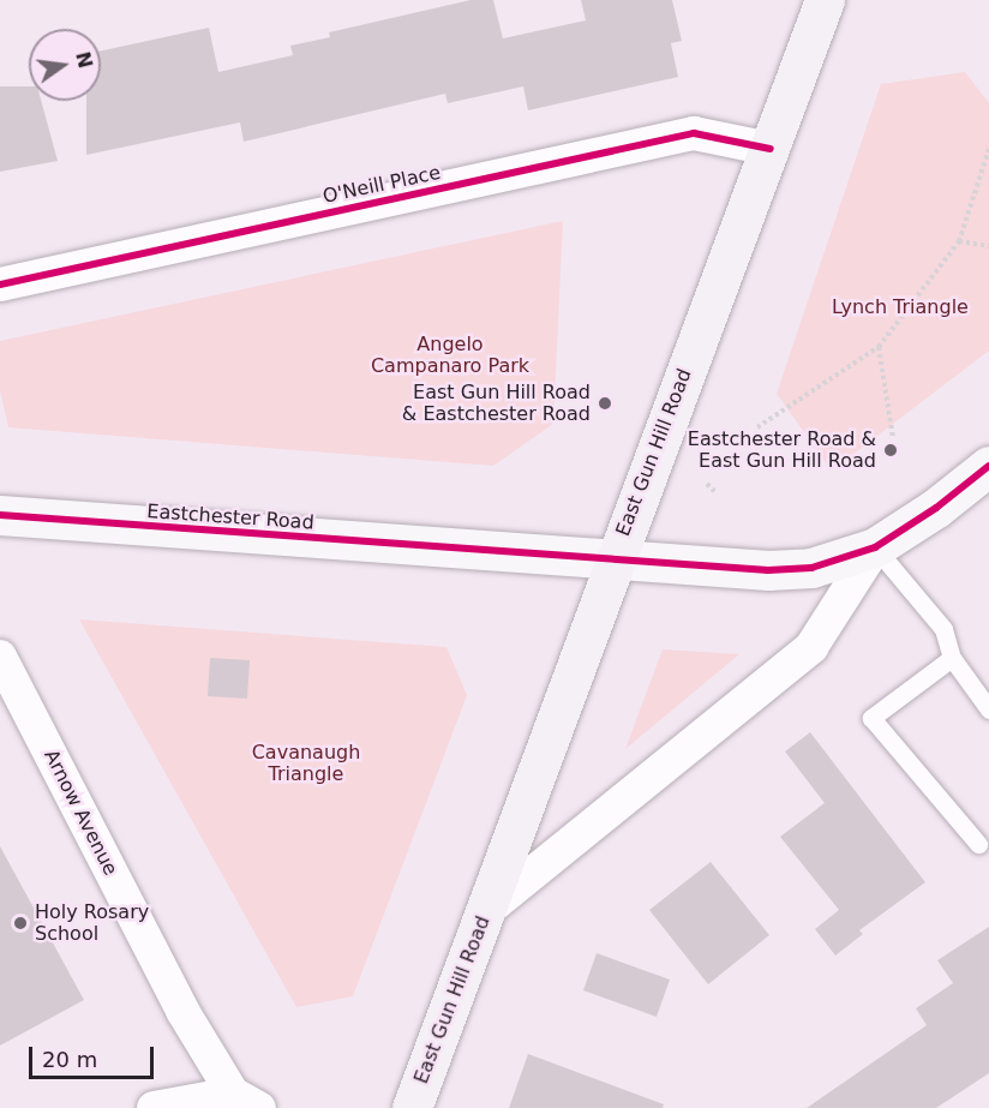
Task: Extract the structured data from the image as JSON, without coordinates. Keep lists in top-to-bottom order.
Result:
{
  "streets": {
    "main road": ["East Gun Hill Road", "Eastchester Road"],
    "street": ["O'Neill Place", "Arnow Avenue"]
  },
  "crossings": [
    ["O'Neill Place", "East Gun Hill Road"],
    ["East Gun Hill Road", "Eastchester Road"]
  ],
  "parks": ["Lynch Triangle", "Angelo Campanaro Park", "Cavanaugh Triangle"],
  "places": ["East Gun Hill Road & Eastchester Road", "Eastchester Road & East Gun Hill Road", "Holy Rosary School"],
  "scale_bar": "20 m",
  "north": "right"
}
